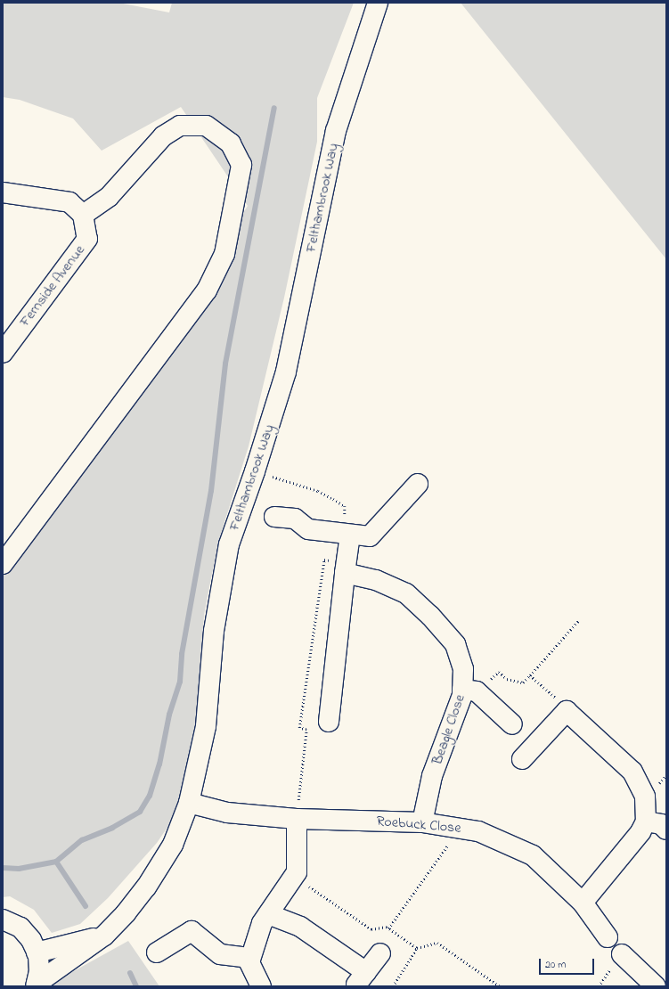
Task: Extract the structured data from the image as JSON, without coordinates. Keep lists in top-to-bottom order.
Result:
{
  "streets": {
    "street": [
      "Felthambrook Way",
      "Fernside Avenue",
      "Beagle Close",
      "Roebuck Close"
    ]
  },
  "crossings": [
    ["Felthambrook Way", "Roebuck Close"],
    ["Beagle Close", "Roebuck Close"]
  ],
  "scale_bar": "20 m"
}
